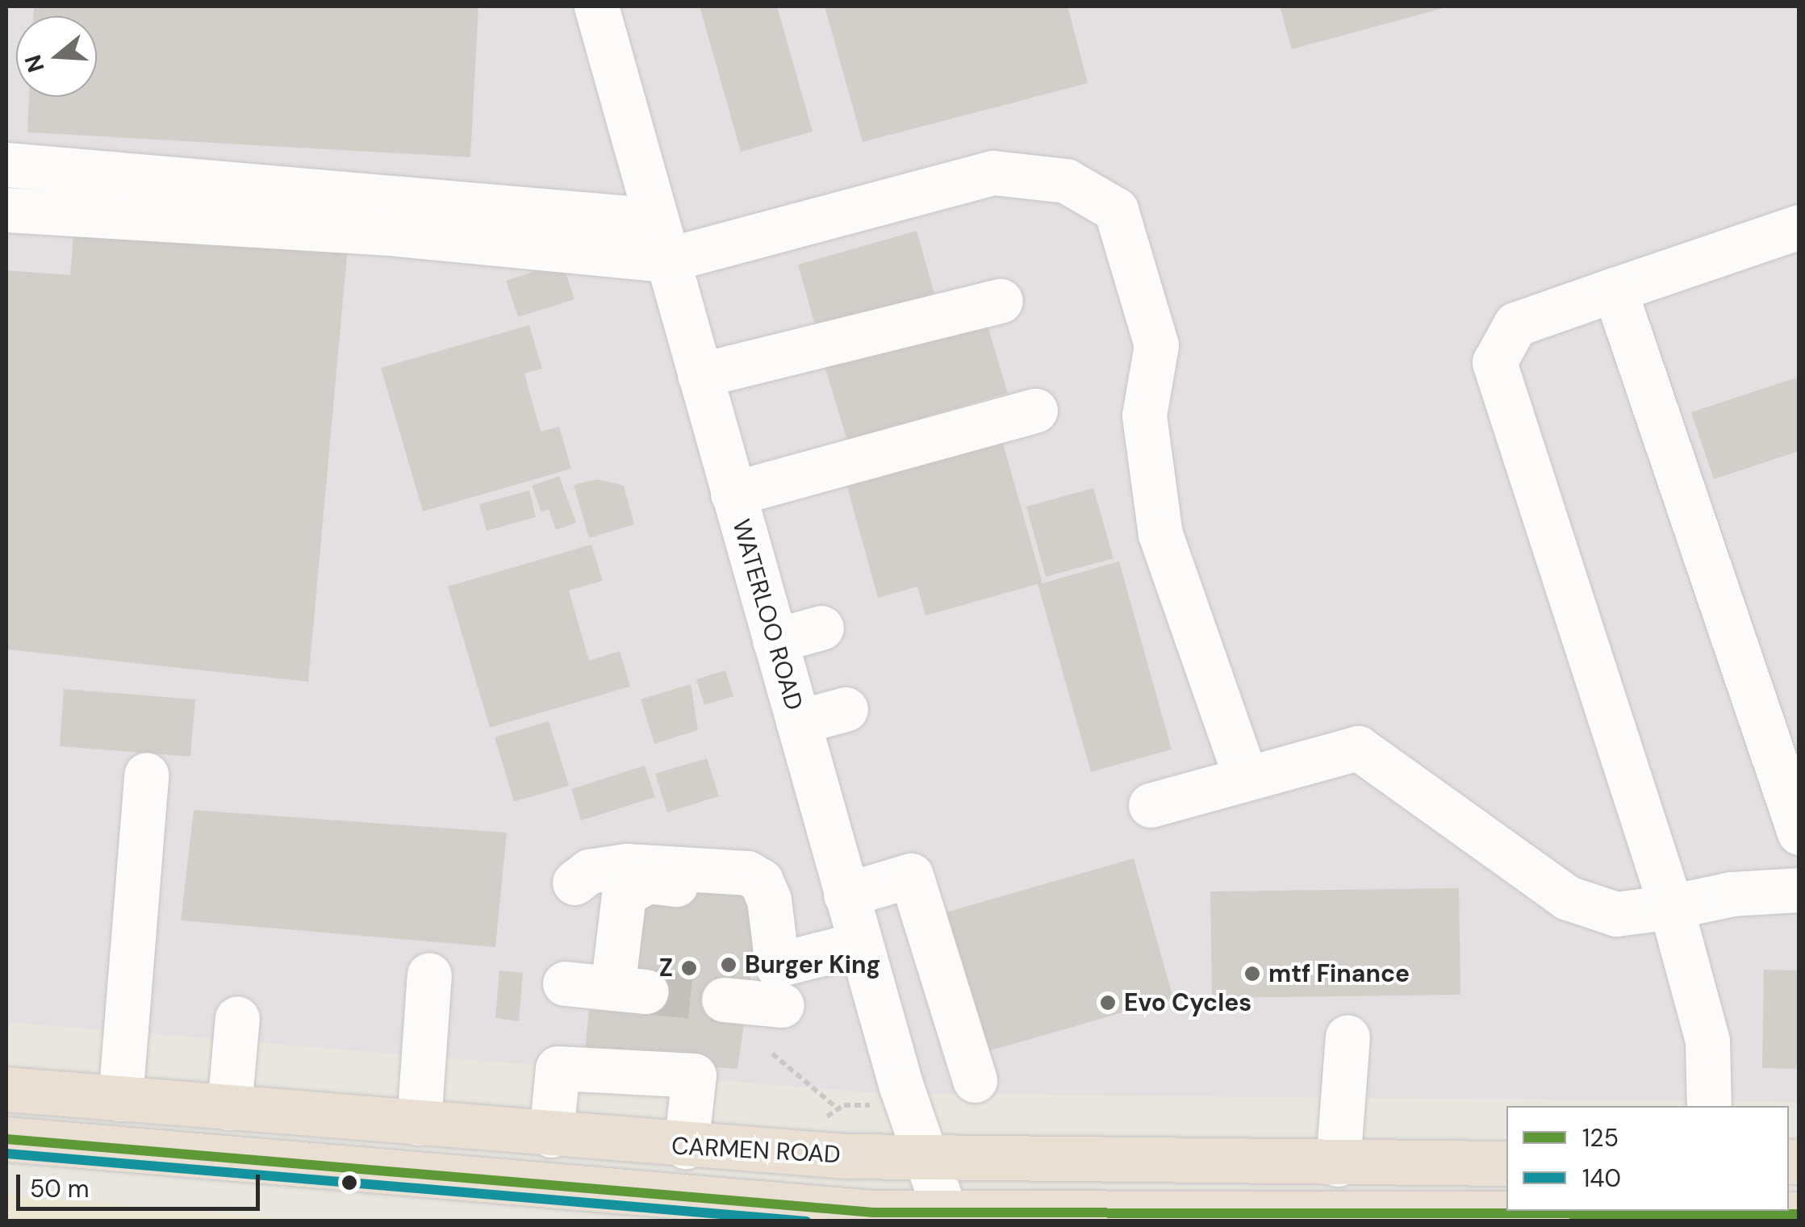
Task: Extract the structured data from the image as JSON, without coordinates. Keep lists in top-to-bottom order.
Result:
{
  "streets": {
    "highway": ["CARMEN ROAD"],
    "street": ["WATERLOO ROAD"]
  },
  "crossings": [
    ["WATERLOO ROAD", "CARMEN ROAD"]
  ],
  "places": [
    "Burger King",
    "Z",
    "mtf Finance",
    "Evo Cycles"
  ],
  "lines": ["transit line 125", "transit line 140"],
  "legend": ["125", "140"],
  "scale_bar": "50 m",
  "north": "left"
}
